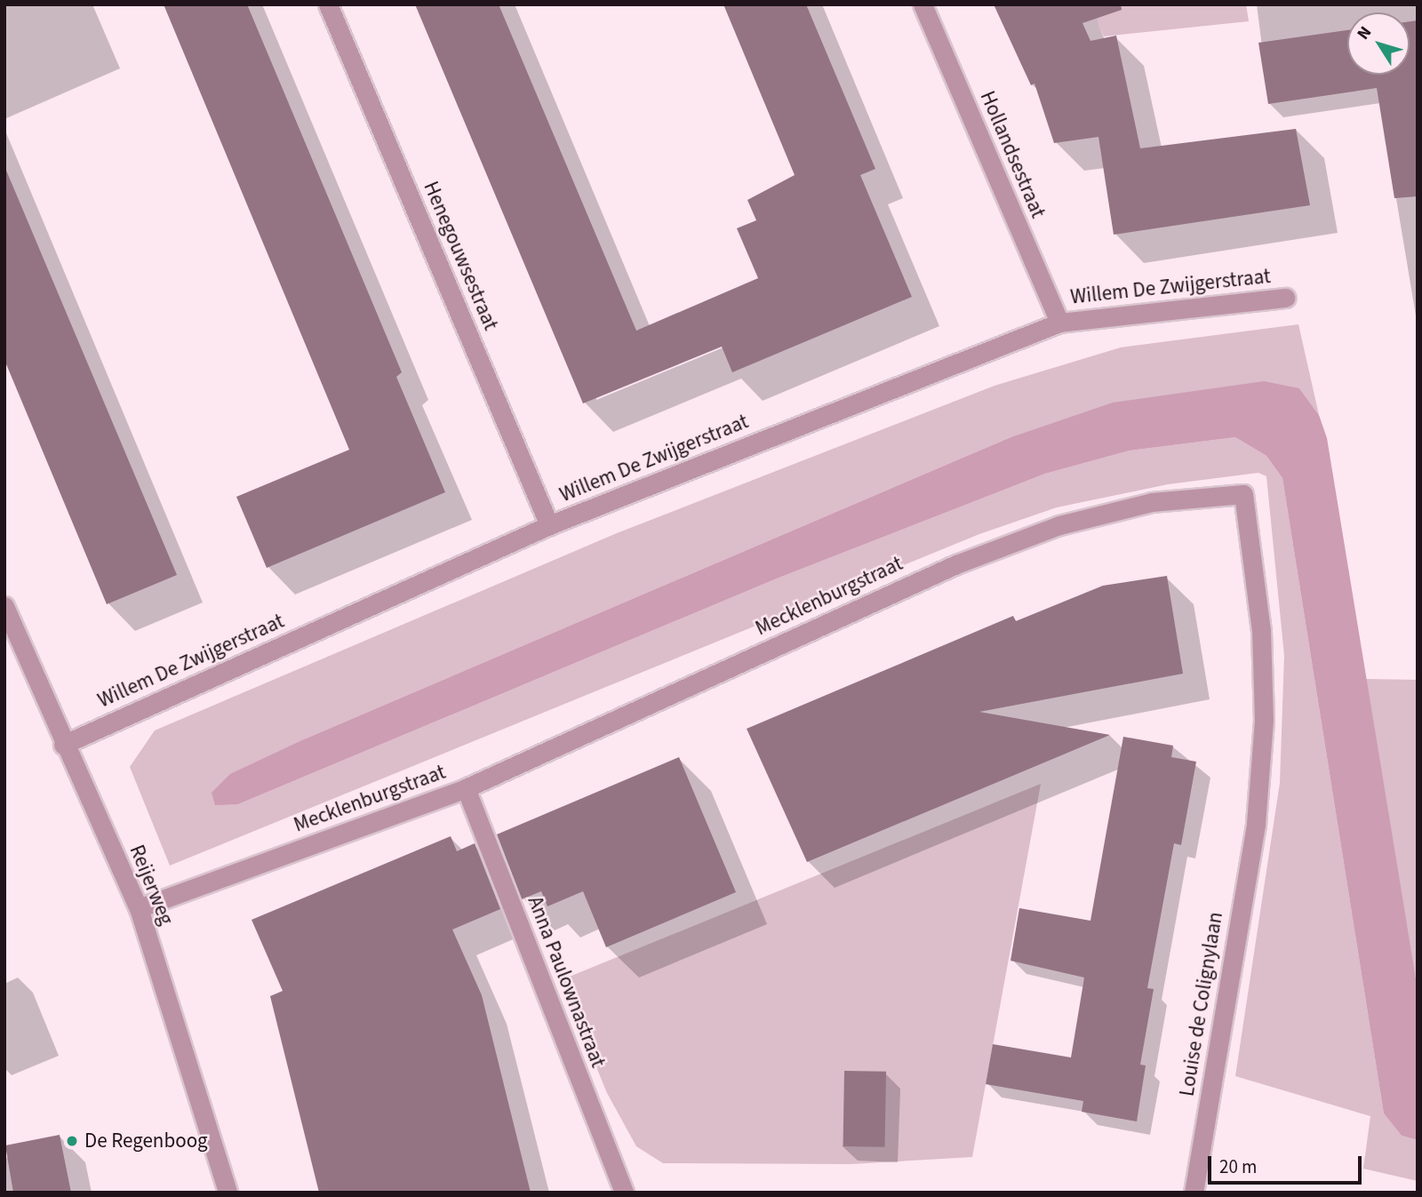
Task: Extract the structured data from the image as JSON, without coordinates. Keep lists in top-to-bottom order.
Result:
{
  "streets": {
    "street": [
      "Hollandsestraat",
      "Henegouwsestraat",
      "Willem De Zwijgerstraat",
      "Mecklenburgstraat",
      "Reijerweg",
      "Anna Paulownastraat",
      "Louise de Colignylaan"
    ]
  },
  "crossings": [
    ["Hollandsestraat", "Willem De Zwijgerstraat"],
    ["Henegouwsestraat", "Willem De Zwijgerstraat"],
    ["Willem De Zwijgerstraat", "Reijerweg"],
    ["Mecklenburgstraat", "Reijerweg"],
    ["Mecklenburgstraat", "Anna Paulownastraat"],
    ["Mecklenburgstraat", "Louise de Colignylaan"]
  ],
  "places": ["De Regenboog"],
  "scale_bar": "20 m",
  "north": "top left"
}
